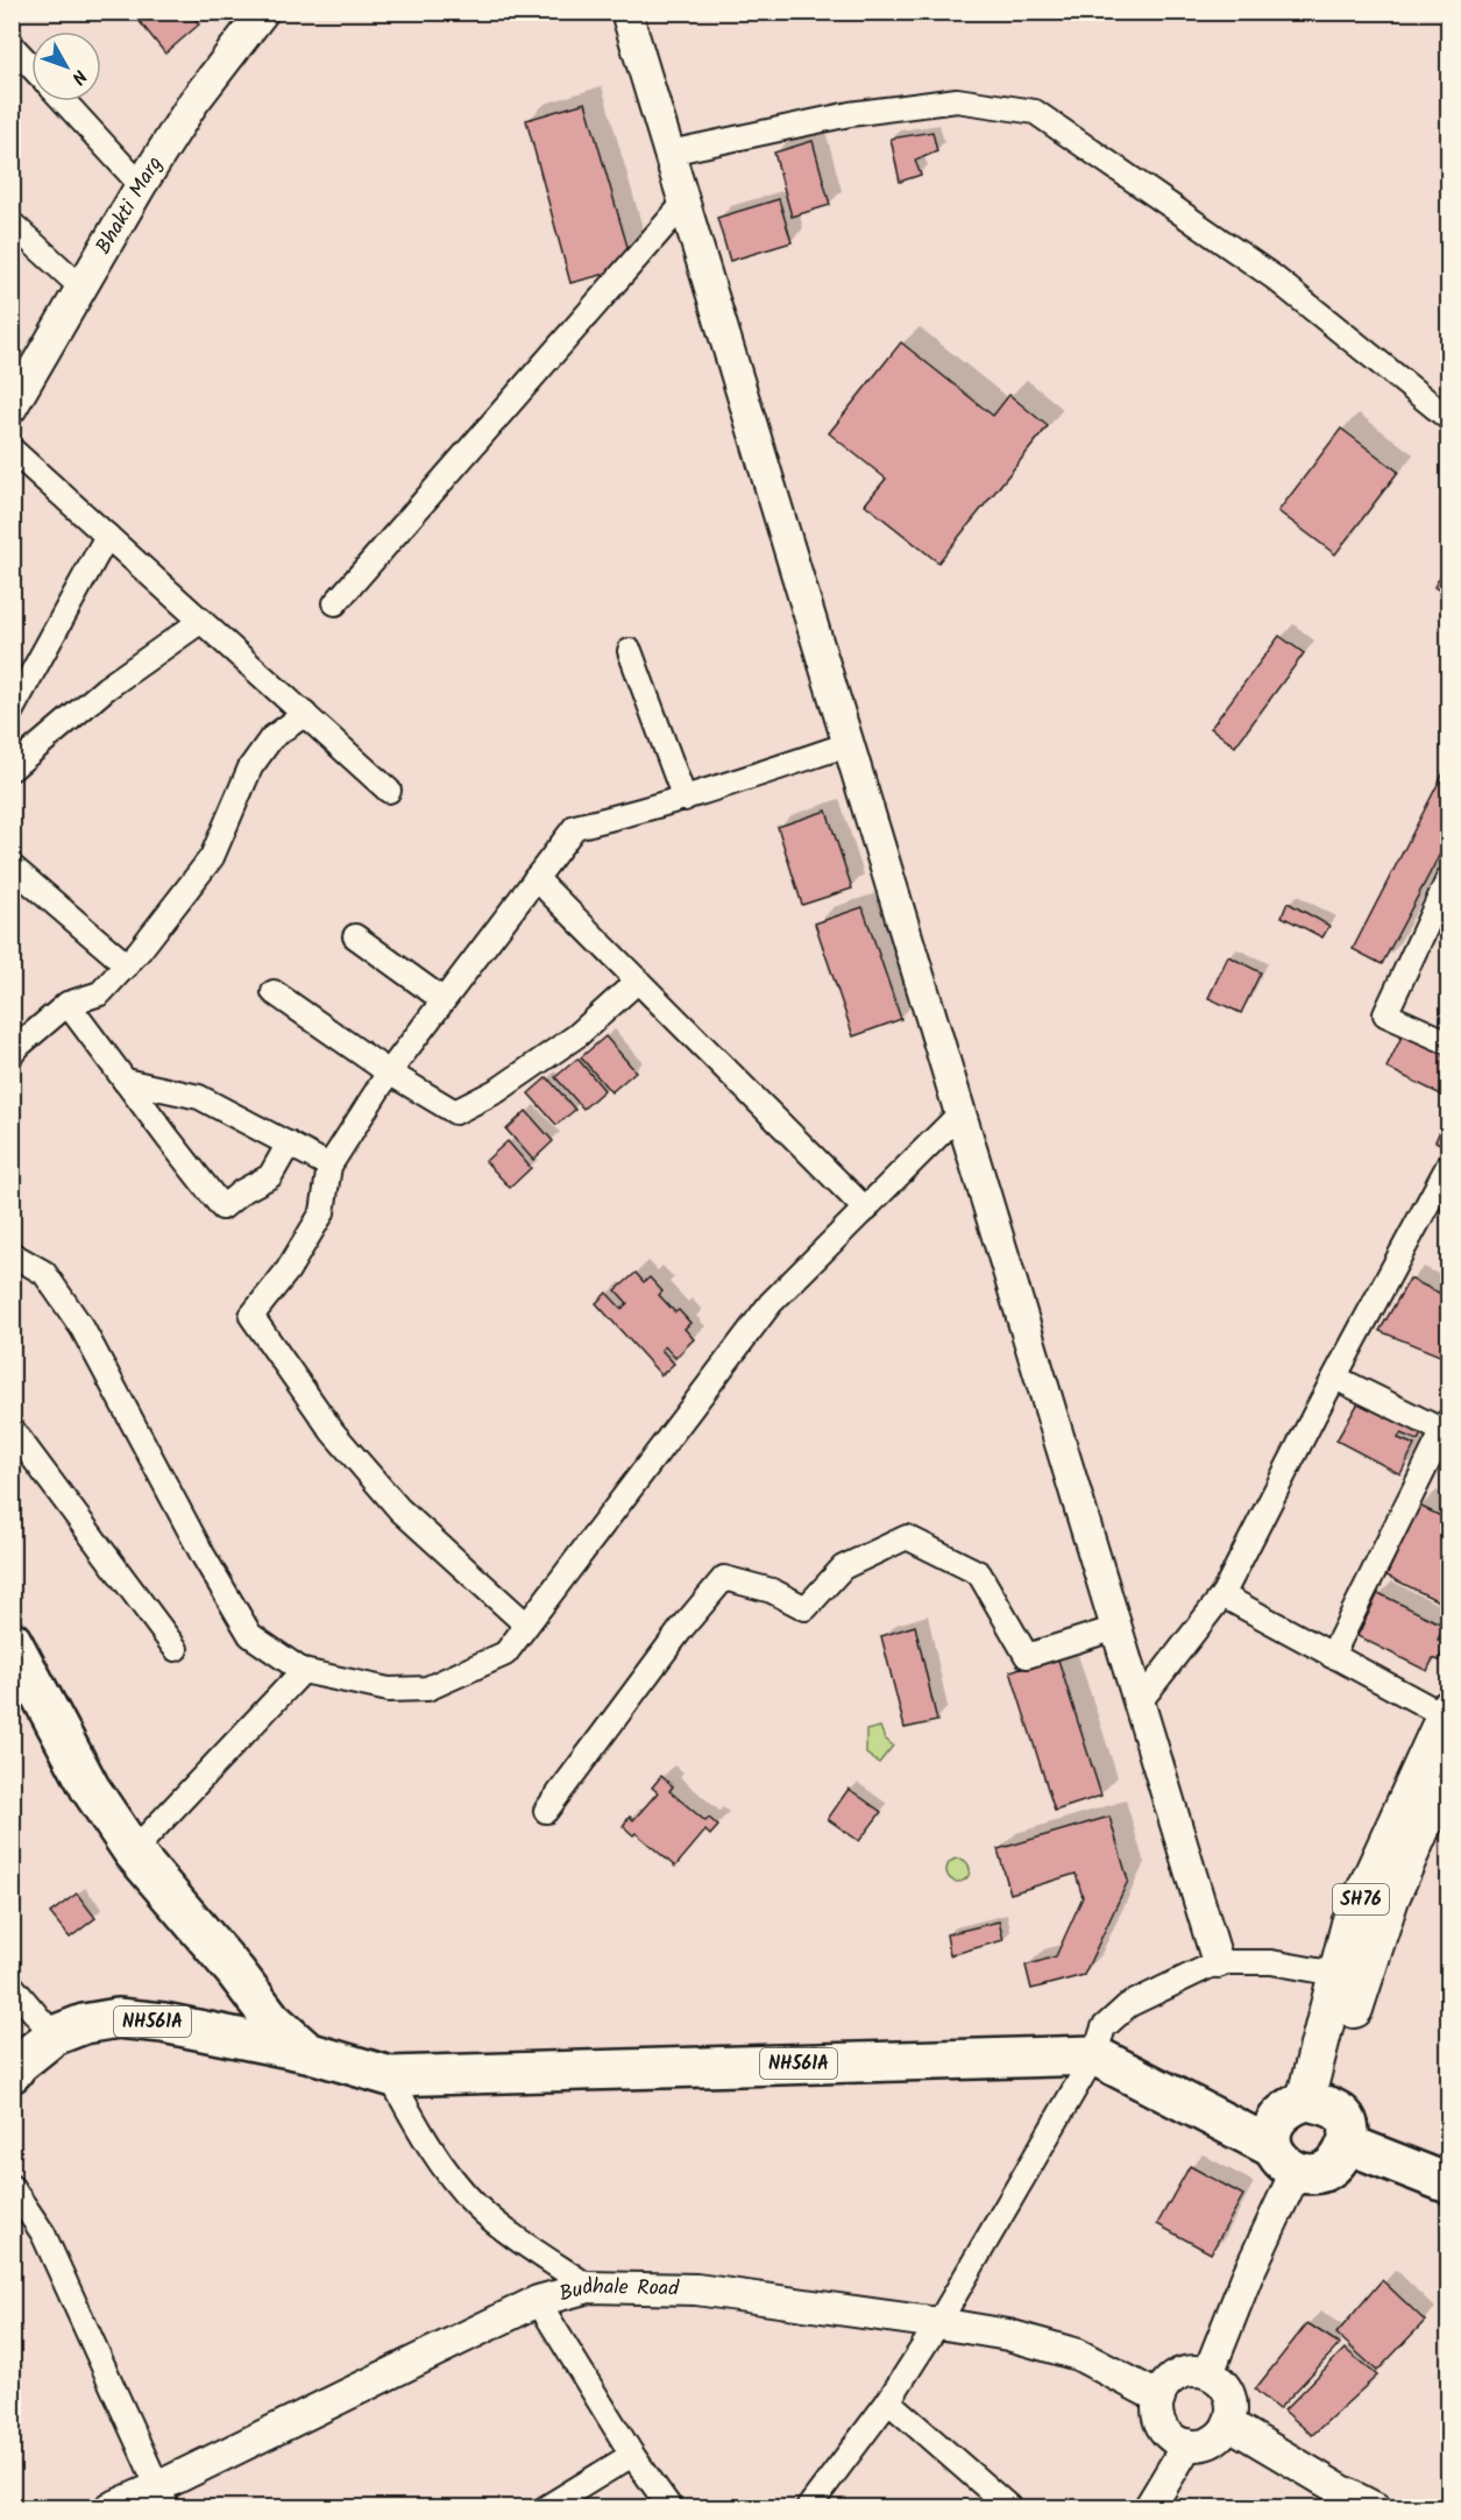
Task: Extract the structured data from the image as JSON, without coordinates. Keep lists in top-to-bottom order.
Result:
{
  "streets": {
    "highway": ["NH561A"],
    "main road": ["SH76"],
    "street": ["Bhakti Marg", "Budhale Road"]
  },
  "crossings": [
    ["SH76", "NH561A"]
  ],
  "north": "bottom right"
}
